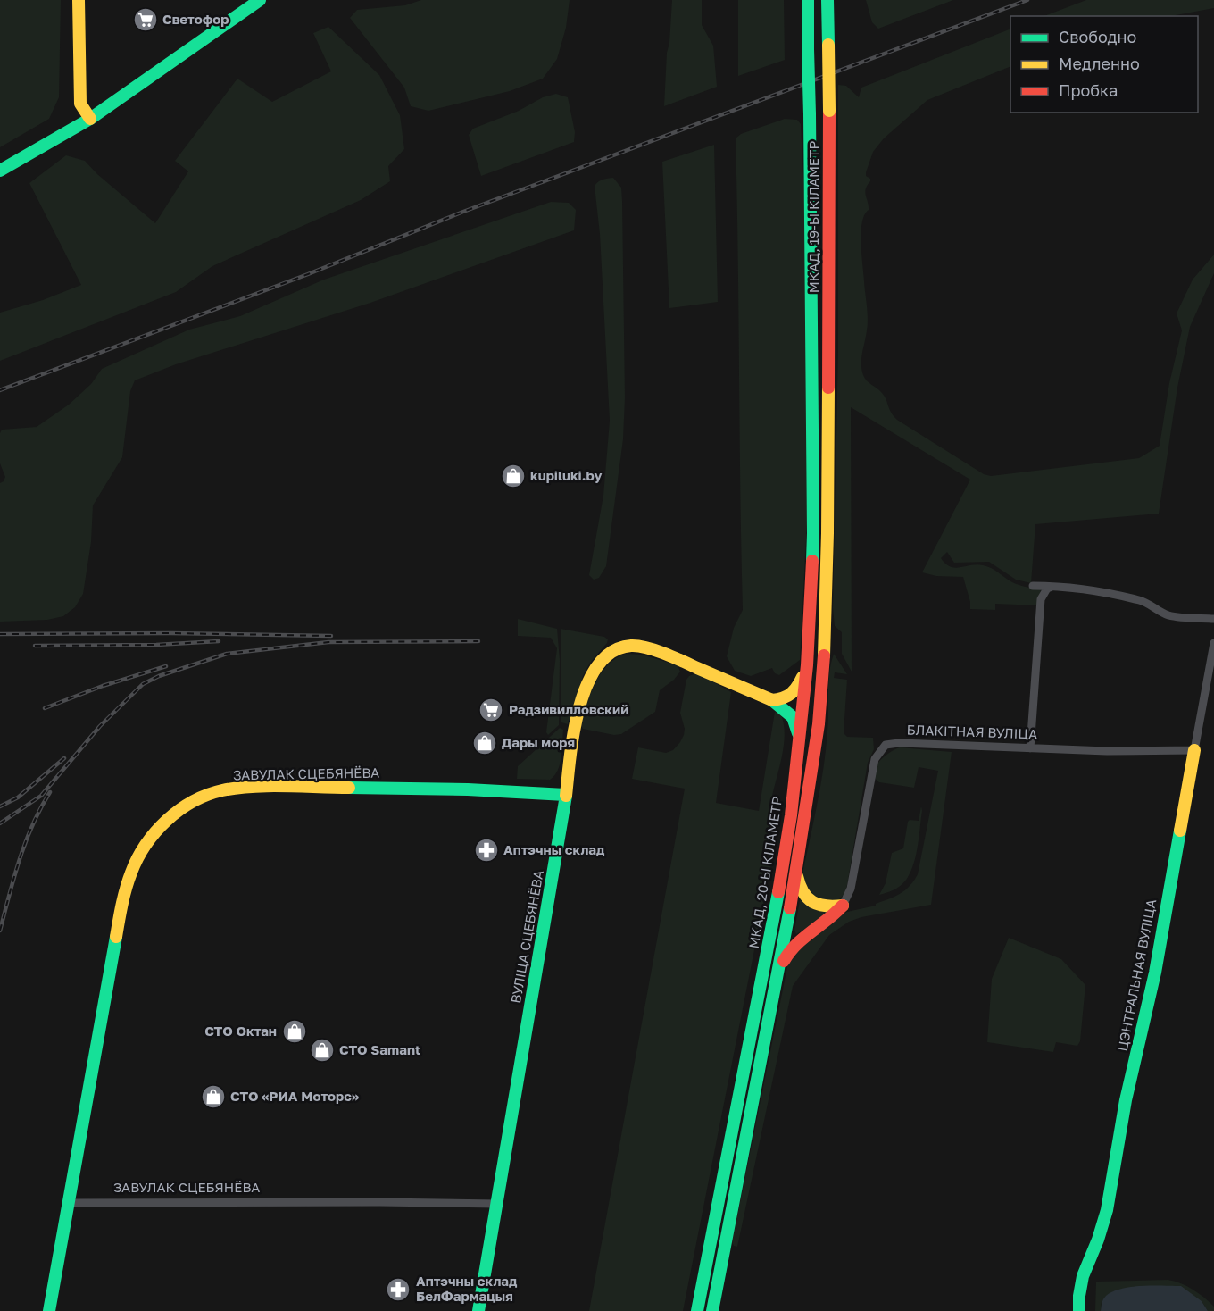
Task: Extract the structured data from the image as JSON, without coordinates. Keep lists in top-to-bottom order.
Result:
{
  "streets": {
    "main road": [
      "МКАД, 19-Ы КІЛАМЕТР",
      "ЗАВУЛАК СЦЕБЯНЁВА",
      "МКАД, 20-Ы КІЛАМЕТР",
      "ВУЛІЦА СЦЕБЯНЁВА",
      "ЦЭНТРАЛЬНАЯ ВУЛІЦА"
    ],
    "street": ["БЛАКІТНАЯ ВУЛІЦА"]
  },
  "crossings": [
    ["МКАД, 19-Ы КІЛАМЕТР", "МКАД, 20-Ы КІЛАМЕТР"],
    ["БЛАКІТНАЯ ВУЛІЦА", "ЦЭНТРАЛЬНАЯ ВУЛІЦА"],
    ["ЗАВУЛАК СЦЕБЯНЁВА", "ВУЛІЦА СЦЕБЯНЁВА"],
    ["МКАД, 20-Ы КІЛАМЕТР", "ВУЛІЦА СЦЕБЯНЁВА"]
  ],
  "places": {
    "supermarket": ["Светофор", "Радзивилловский"],
    "shop": [
      "kupiluki.by",
      "Дары моря",
      "СТО Октан",
      "СТО Samant",
      "СТО «РИА Моторс»"
    ],
    "pharmacy": ["Аптэчны склад", "Аптэчны склад БелФармацыя"]
  },
  "legend": ["Свободно", "Медленно", "Пробка"]
}
